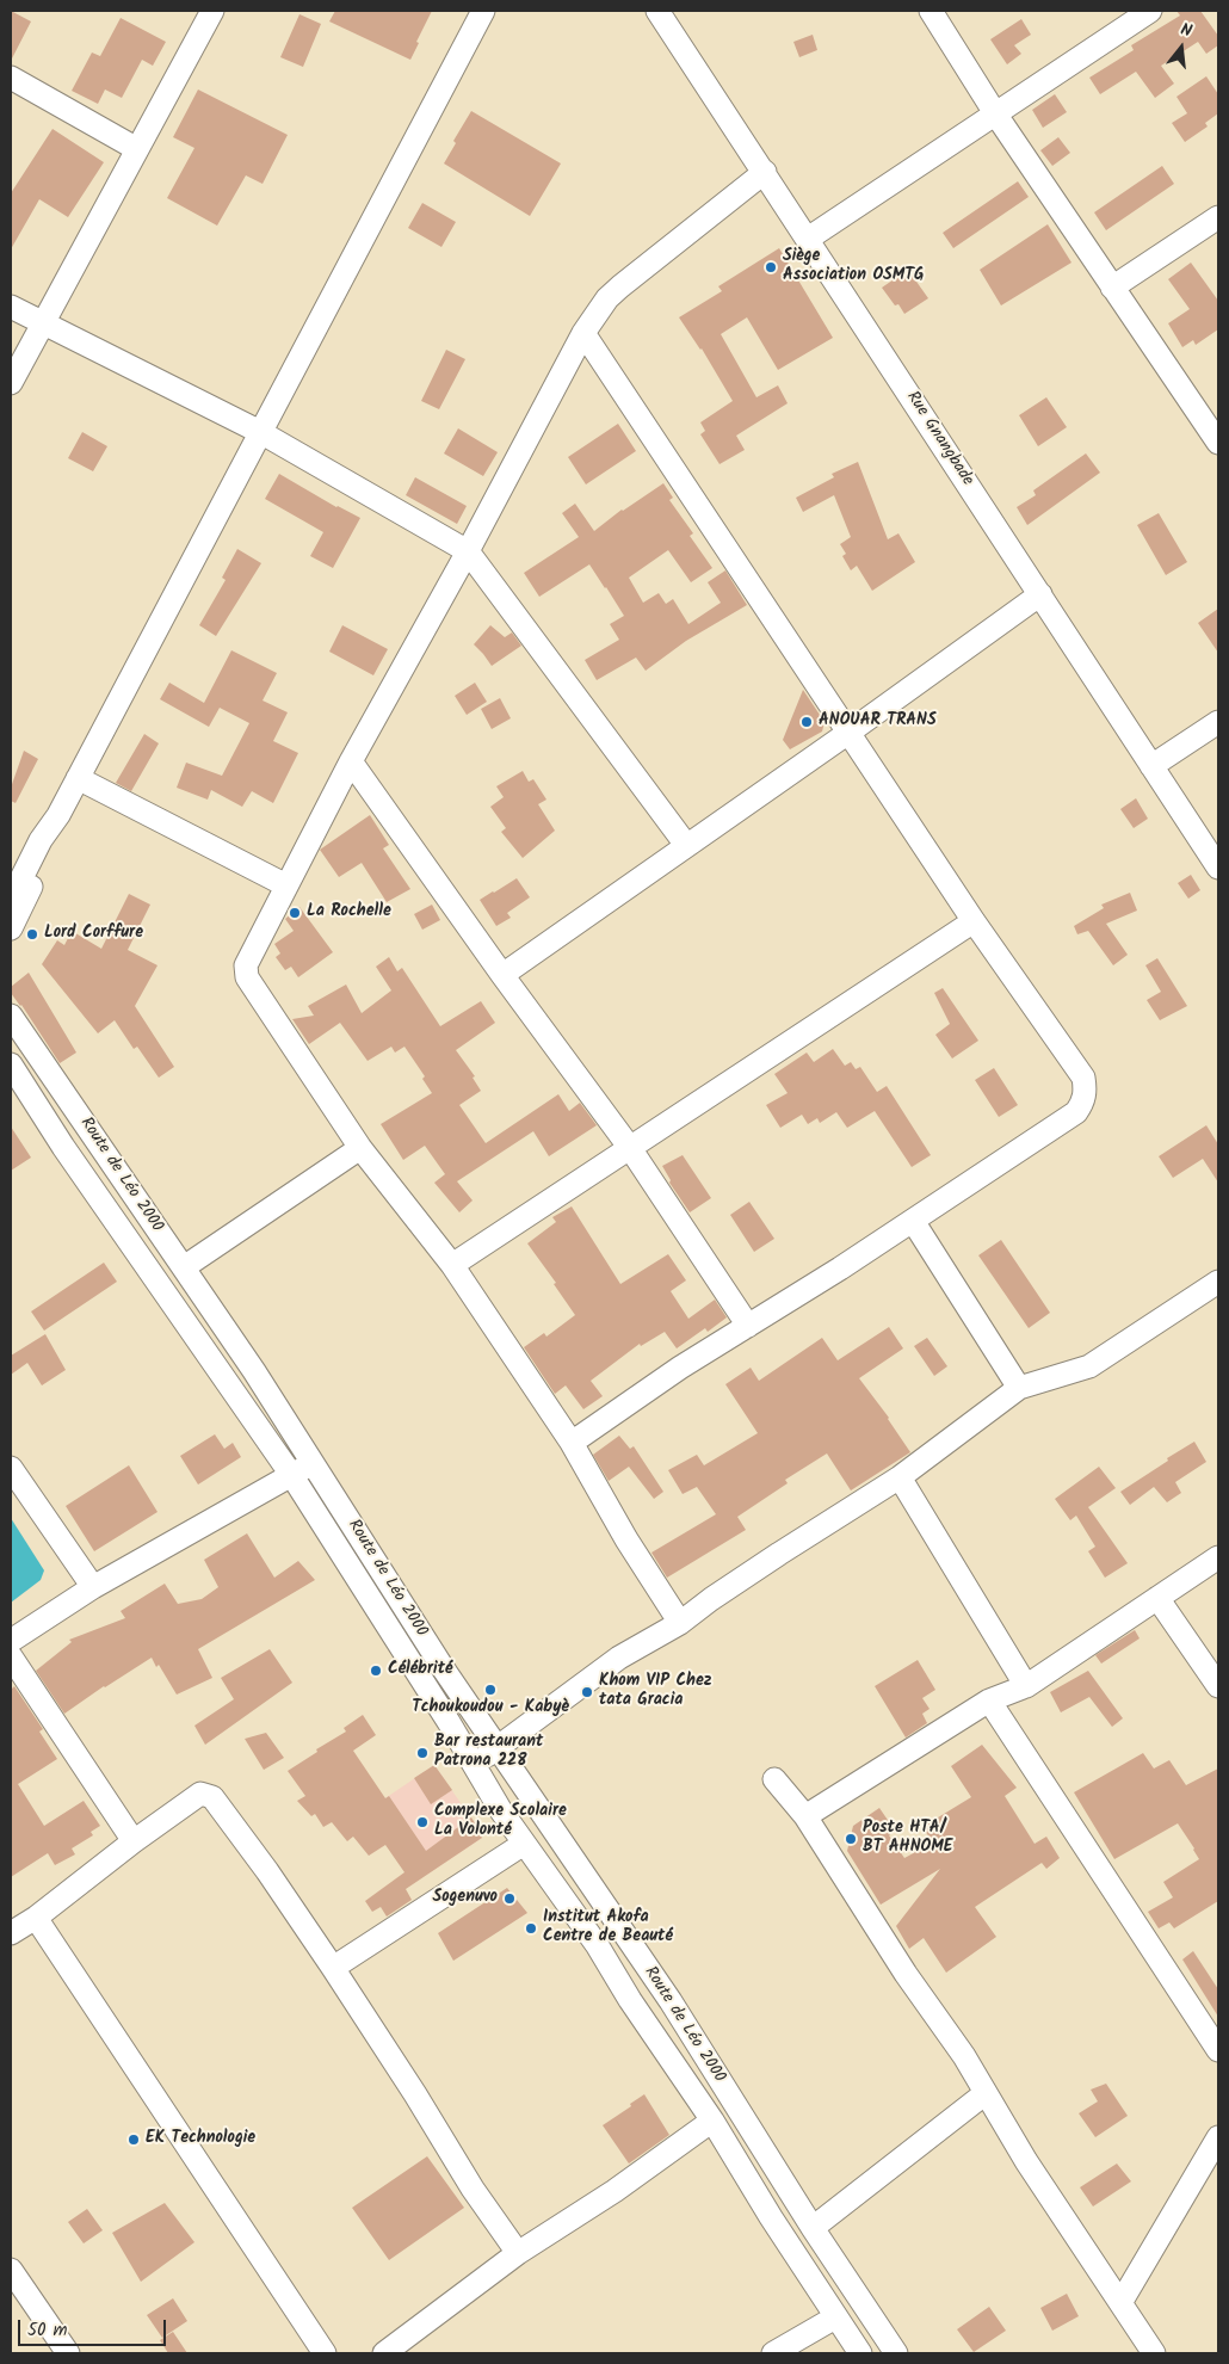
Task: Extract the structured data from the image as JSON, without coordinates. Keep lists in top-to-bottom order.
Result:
{
  "streets": {
    "street": ["Rue Gnangbade", "Route de Léo 2000"]
  },
  "places": [
    "Siège Association OSMTG",
    "ANOUAR TRANS",
    "La Rochelle",
    "Lord Corffure",
    "Célébrité",
    "Tchoukoudou - Kabyè",
    "Khom VIP Chez tata Gracia",
    "Bar restaurant Patrona 228",
    "Complexe Scolaire La Volonté",
    "Poste HTA/ BT AHNOME",
    "Sogenuvo",
    "Institut Akofa Centre de Beauté",
    "EK Technologie"
  ],
  "scale_bar": "50 m",
  "north": "top"
}
